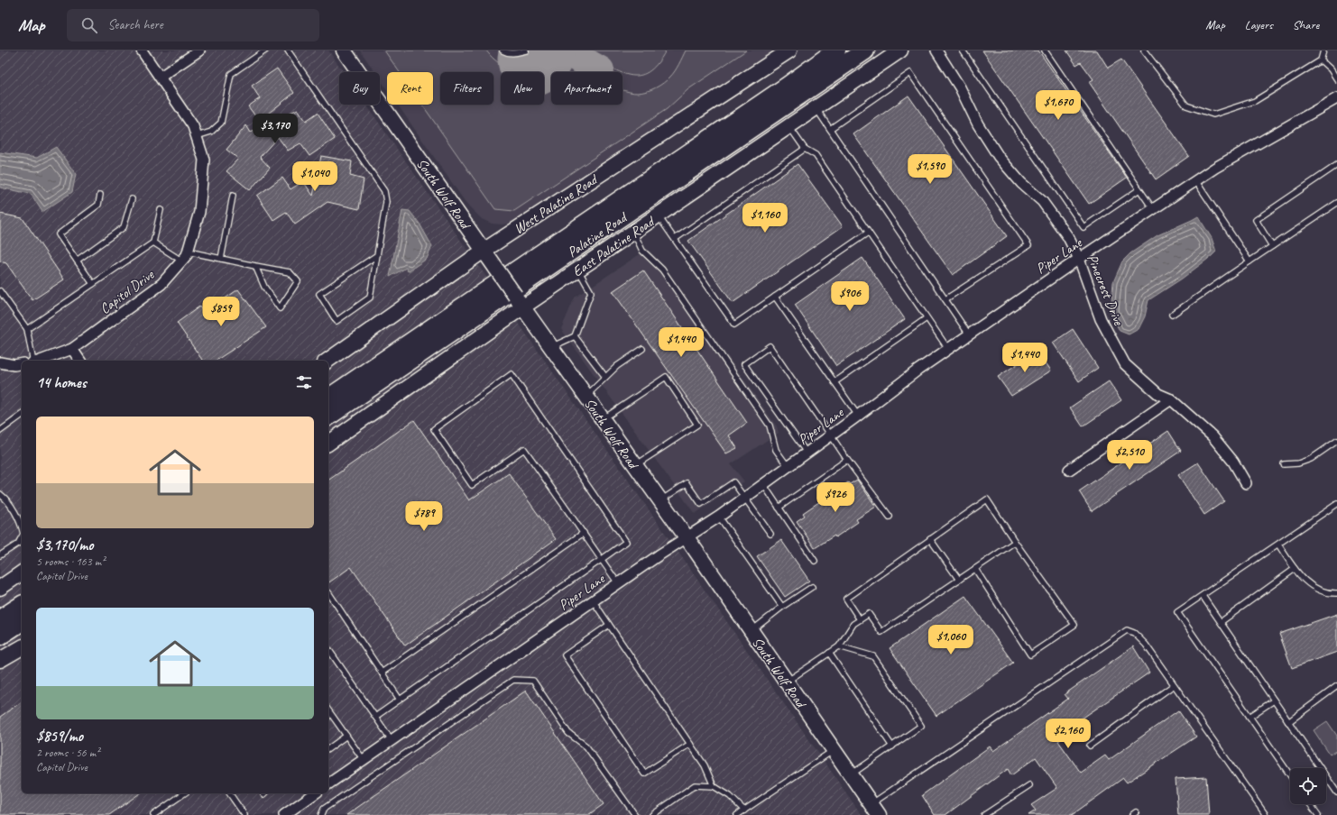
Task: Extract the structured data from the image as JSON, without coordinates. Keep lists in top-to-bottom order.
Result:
{
  "streets": {
    "highway": ["Palatine Road"],
    "street": [
      "South Wolf Road",
      "West Palatine Road",
      "East Palatine Road",
      "Piper Lane",
      "Pinecrest Drive",
      "Capitol Drive"
    ]
  },
  "crossings": [
    ["South Wolf Road", "West Palatine Road"],
    ["South Wolf Road", "East Palatine Road"],
    ["South Wolf Road", "Piper Lane"],
    ["Piper Lane", "Pinecrest Drive"]
  ],
  "page": {
    "header": "Map",
    "search": "Search here",
    "nav": ["Map", "Layers", "Share"],
    "chip": [
      "Buy",
      "Rent",
      "Filters",
      "New",
      "Apartment"
    ],
    "price": [
      "$1,670",
      "$3,170",
      "$1,590",
      "$1,040",
      "$1,160",
      "$906",
      "$859",
      "$1,440",
      "$1,440",
      "$2,510",
      "$926",
      "$789",
      "$1,060",
      "$2,160"
    ],
    "heading": "14 homes",
    "list": [
      {
        "name": "$3,170/mo",
        "note": "5 rooms · 163 m² · Capitol Drive"
      },
      {
        "name": "$859/mo",
        "note": "2 rooms · 56 m² · Capitol Drive"
      }
    ]
  }
}
